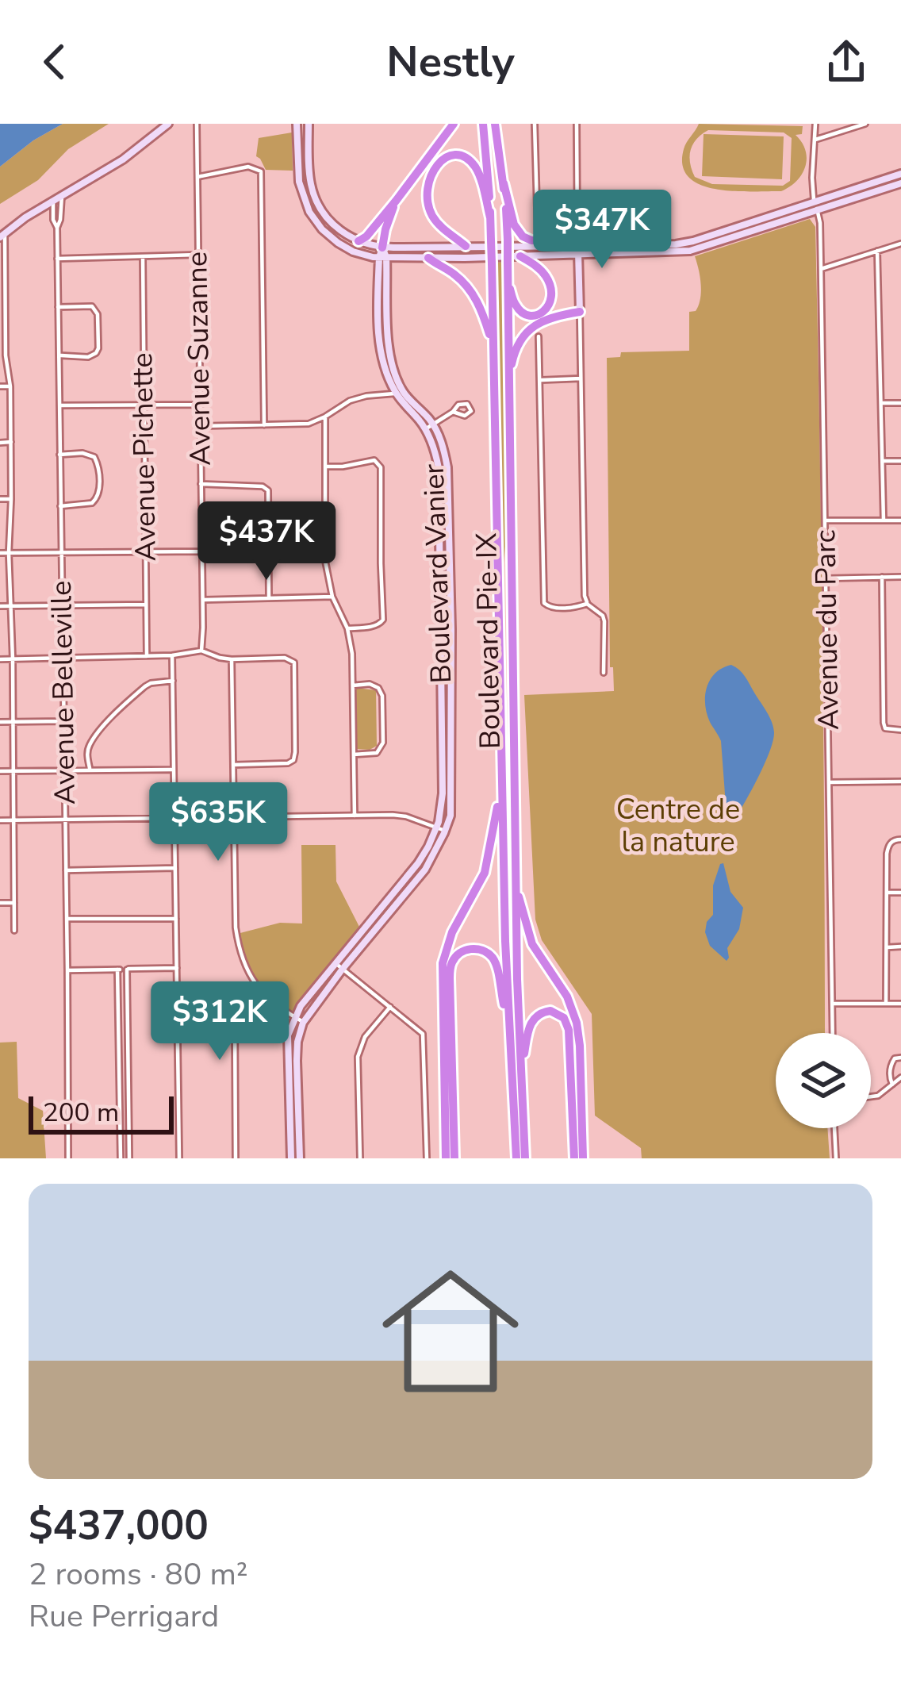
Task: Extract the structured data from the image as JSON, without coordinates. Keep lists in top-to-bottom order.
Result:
{
  "streets": {
    "highway": ["Boulevard Pie-IX"],
    "street": [
      "Avenue Suzanne",
      "Avenue Pichette",
      "Boulevard Vanier",
      "Avenue du Parc",
      "Avenue Belleville"
    ]
  },
  "parks": ["Centre de la nature"],
  "scale_bar": "200 m",
  "page": {
    "header": "Nestly",
    "price": [
      "$347K",
      "$437K",
      "$635K",
      "$312K"
    ],
    "scale": "200 m",
    "list": [
      {
        "name": "$437,000",
        "note": "2 rooms · 80 m² · Rue Perrigard"
      }
    ]
  }
}
